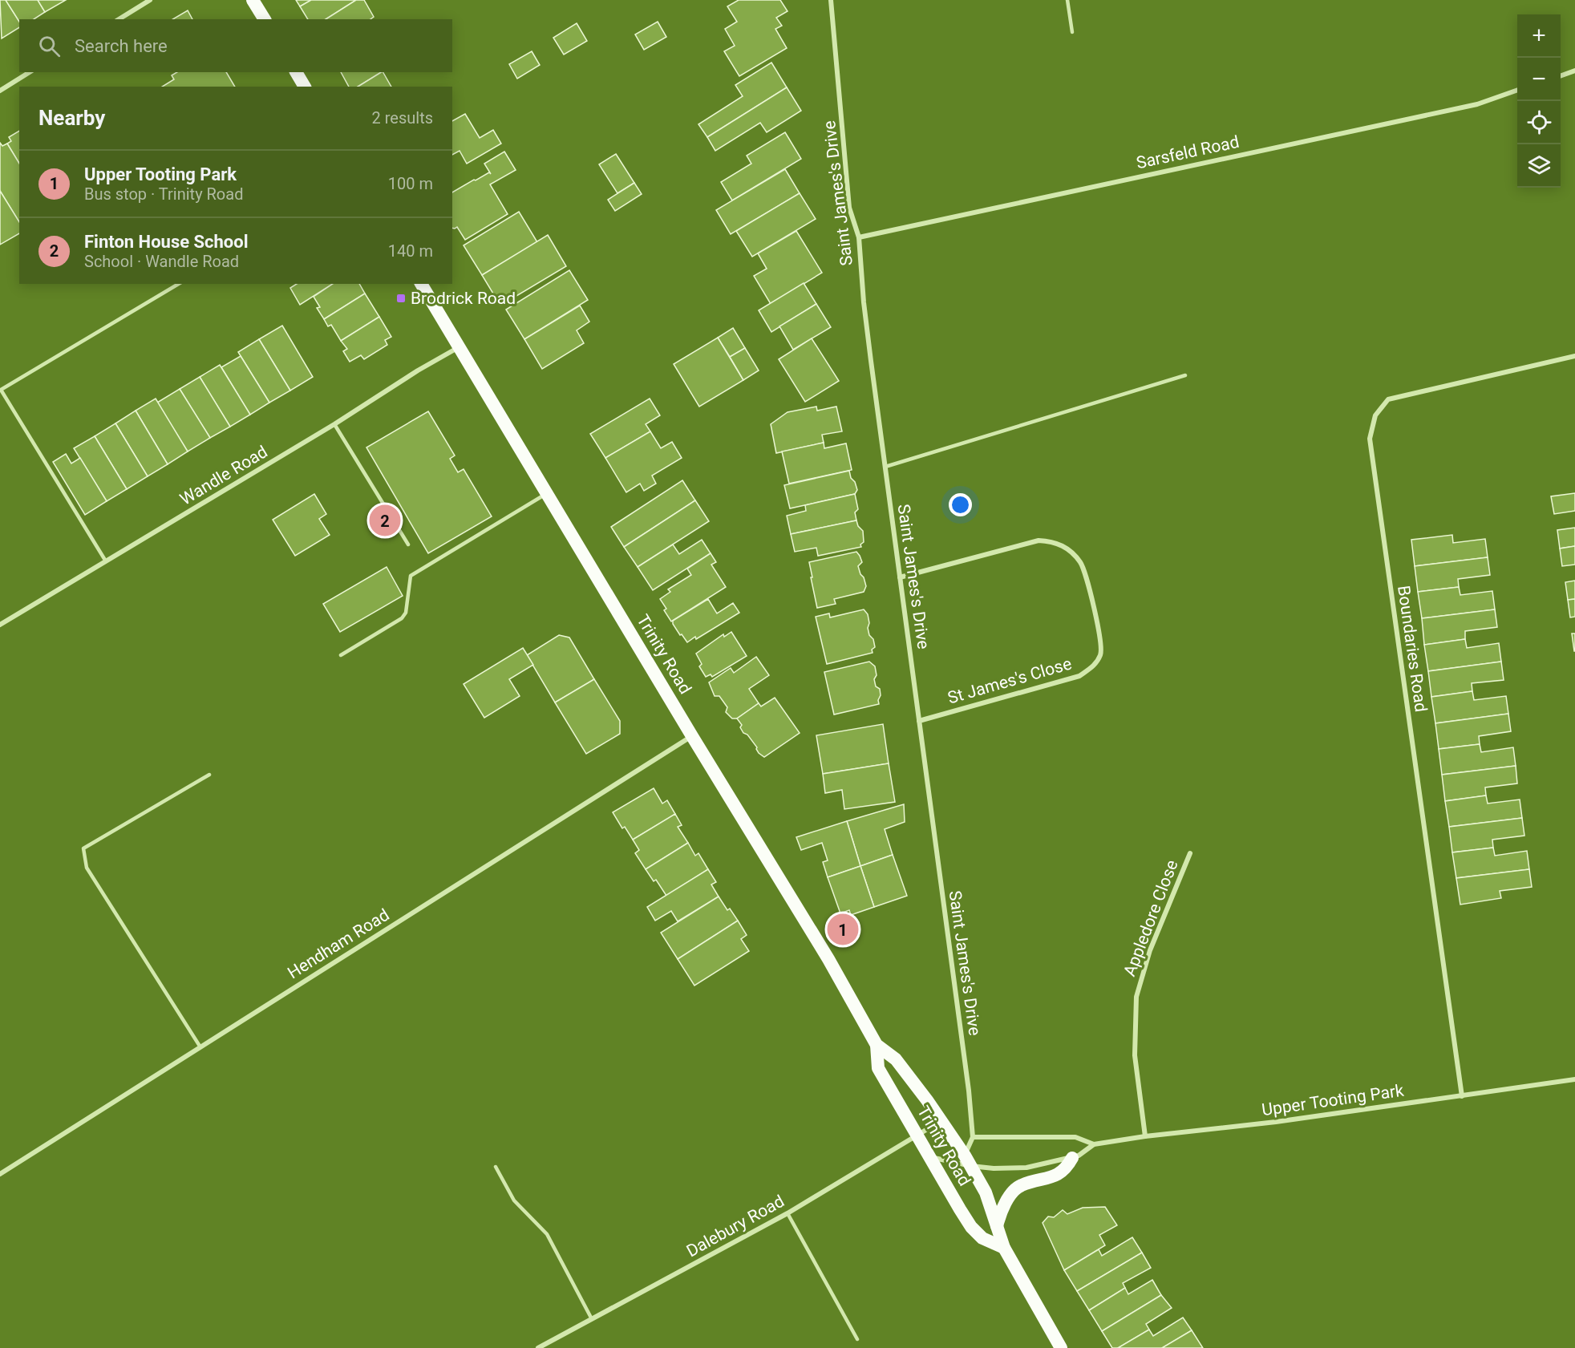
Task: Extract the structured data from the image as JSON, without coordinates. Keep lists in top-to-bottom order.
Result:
{
  "streets": {
    "highway": ["Trinity Road"],
    "street": [
      "Sarsfeld Road",
      "Saint James's Drive",
      "Wandle Road",
      "Boundaries Road",
      "St James's Close",
      "Appledore Close",
      "Hendham Road",
      "Upper Tooting Park",
      "Dalebury Road"
    ]
  },
  "crossings": [
    ["Sarsfeld Road", "Saint James's Drive"],
    ["Saint James's Drive", "Trinity Road"],
    ["Saint James's Drive", "St James's Close"],
    ["Saint James's Drive", "Upper Tooting Park"],
    ["Wandle Road", "Trinity Road"],
    ["Boundaries Road", "Upper Tooting Park"],
    ["Trinity Road", "Hendham Road"],
    ["Trinity Road", "Upper Tooting Park"],
    ["Trinity Road", "Dalebury Road"],
    ["Appledore Close", "Upper Tooting Park"]
  ],
  "places": {
    "transit": ["Brodrick Road"]
  },
  "page": {
    "map_buttons": ["+", "−"],
    "search": "Search here",
    "heading": ["Nearby", "2 results"],
    "list": [
      {
        "mark": "1",
        "name": "Upper Tooting Park",
        "note": "Bus stop · Trinity Road",
        "value": "100 m"
      },
      {
        "mark": "2",
        "name": "Finton House School",
        "note": "School · Wandle Road",
        "value": "140 m"
      }
    ],
    "pins": ["2", "1"]
  }
}
